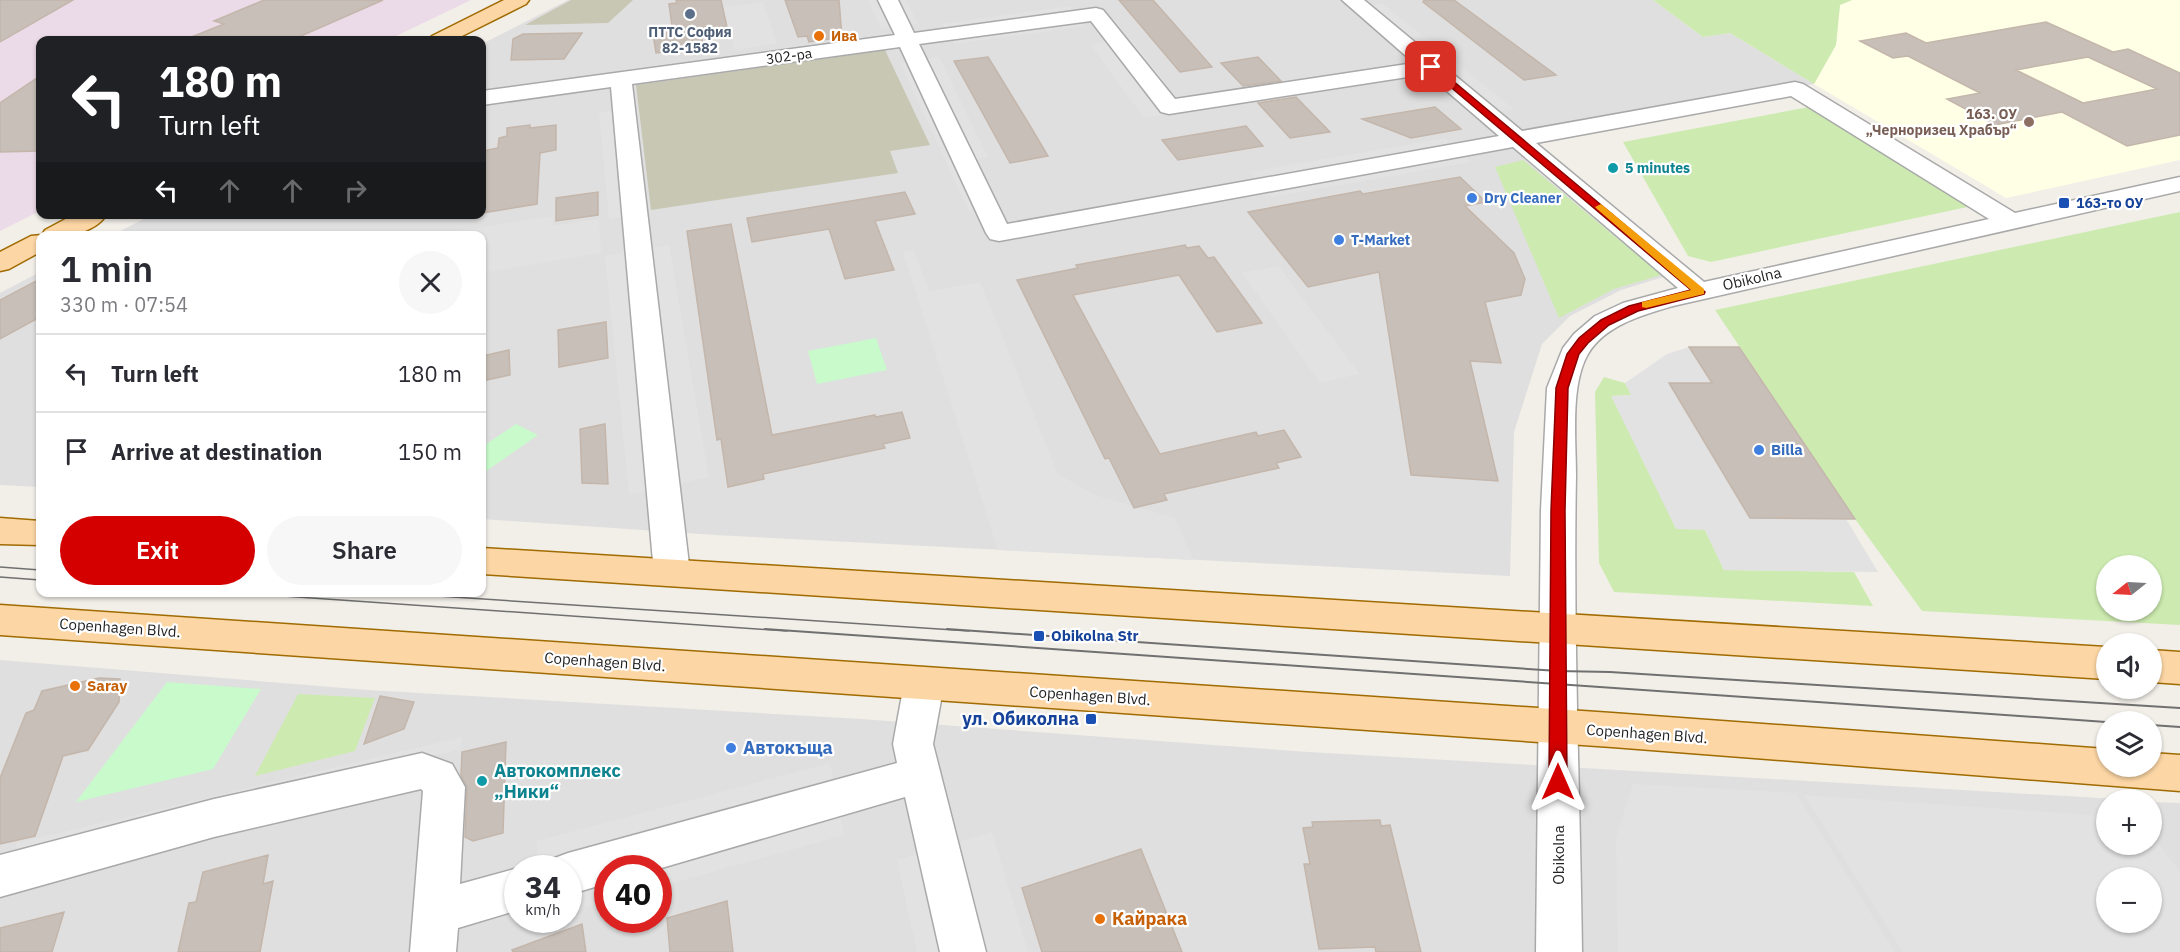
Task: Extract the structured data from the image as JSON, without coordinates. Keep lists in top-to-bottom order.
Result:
{
  "streets": {
    "main road": ["Copenhagen Blvd."],
    "street": ["302-ра", "Obikolna"]
  },
  "crossings": [
    ["Obikolna", "Copenhagen Blvd."]
  ],
  "places": {
    "other": [
      "ПТТС София 82-1582",
      "Ива",
      "163. ОУ „Черноризец Храбър“",
      "5 minutes",
      "Dry Cleaner",
      "T-Market",
      "Billa",
      "Saray",
      "Автокъща",
      "Автокомплекс „Ники“",
      "Кайрака"
    ],
    "transit": ["163-то ОУ", "Obikolna Str", "ул. Обиколна"]
  },
  "north": "left",
  "page": {
    "turn": ["180 m", "Turn left"],
    "heading": ["1 min", "330 m · 07:54"],
    "list": [
      {
        "name": "Turn left",
        "value": "180 m"
      },
      {
        "name": "Arrive at destination",
        "value": "150 m"
      }
    ],
    "buttons": ["Exit", "Share"],
    "map_buttons": ["+", "−"],
    "speed": "34 km/h",
    "limit": "40"
  }
}
